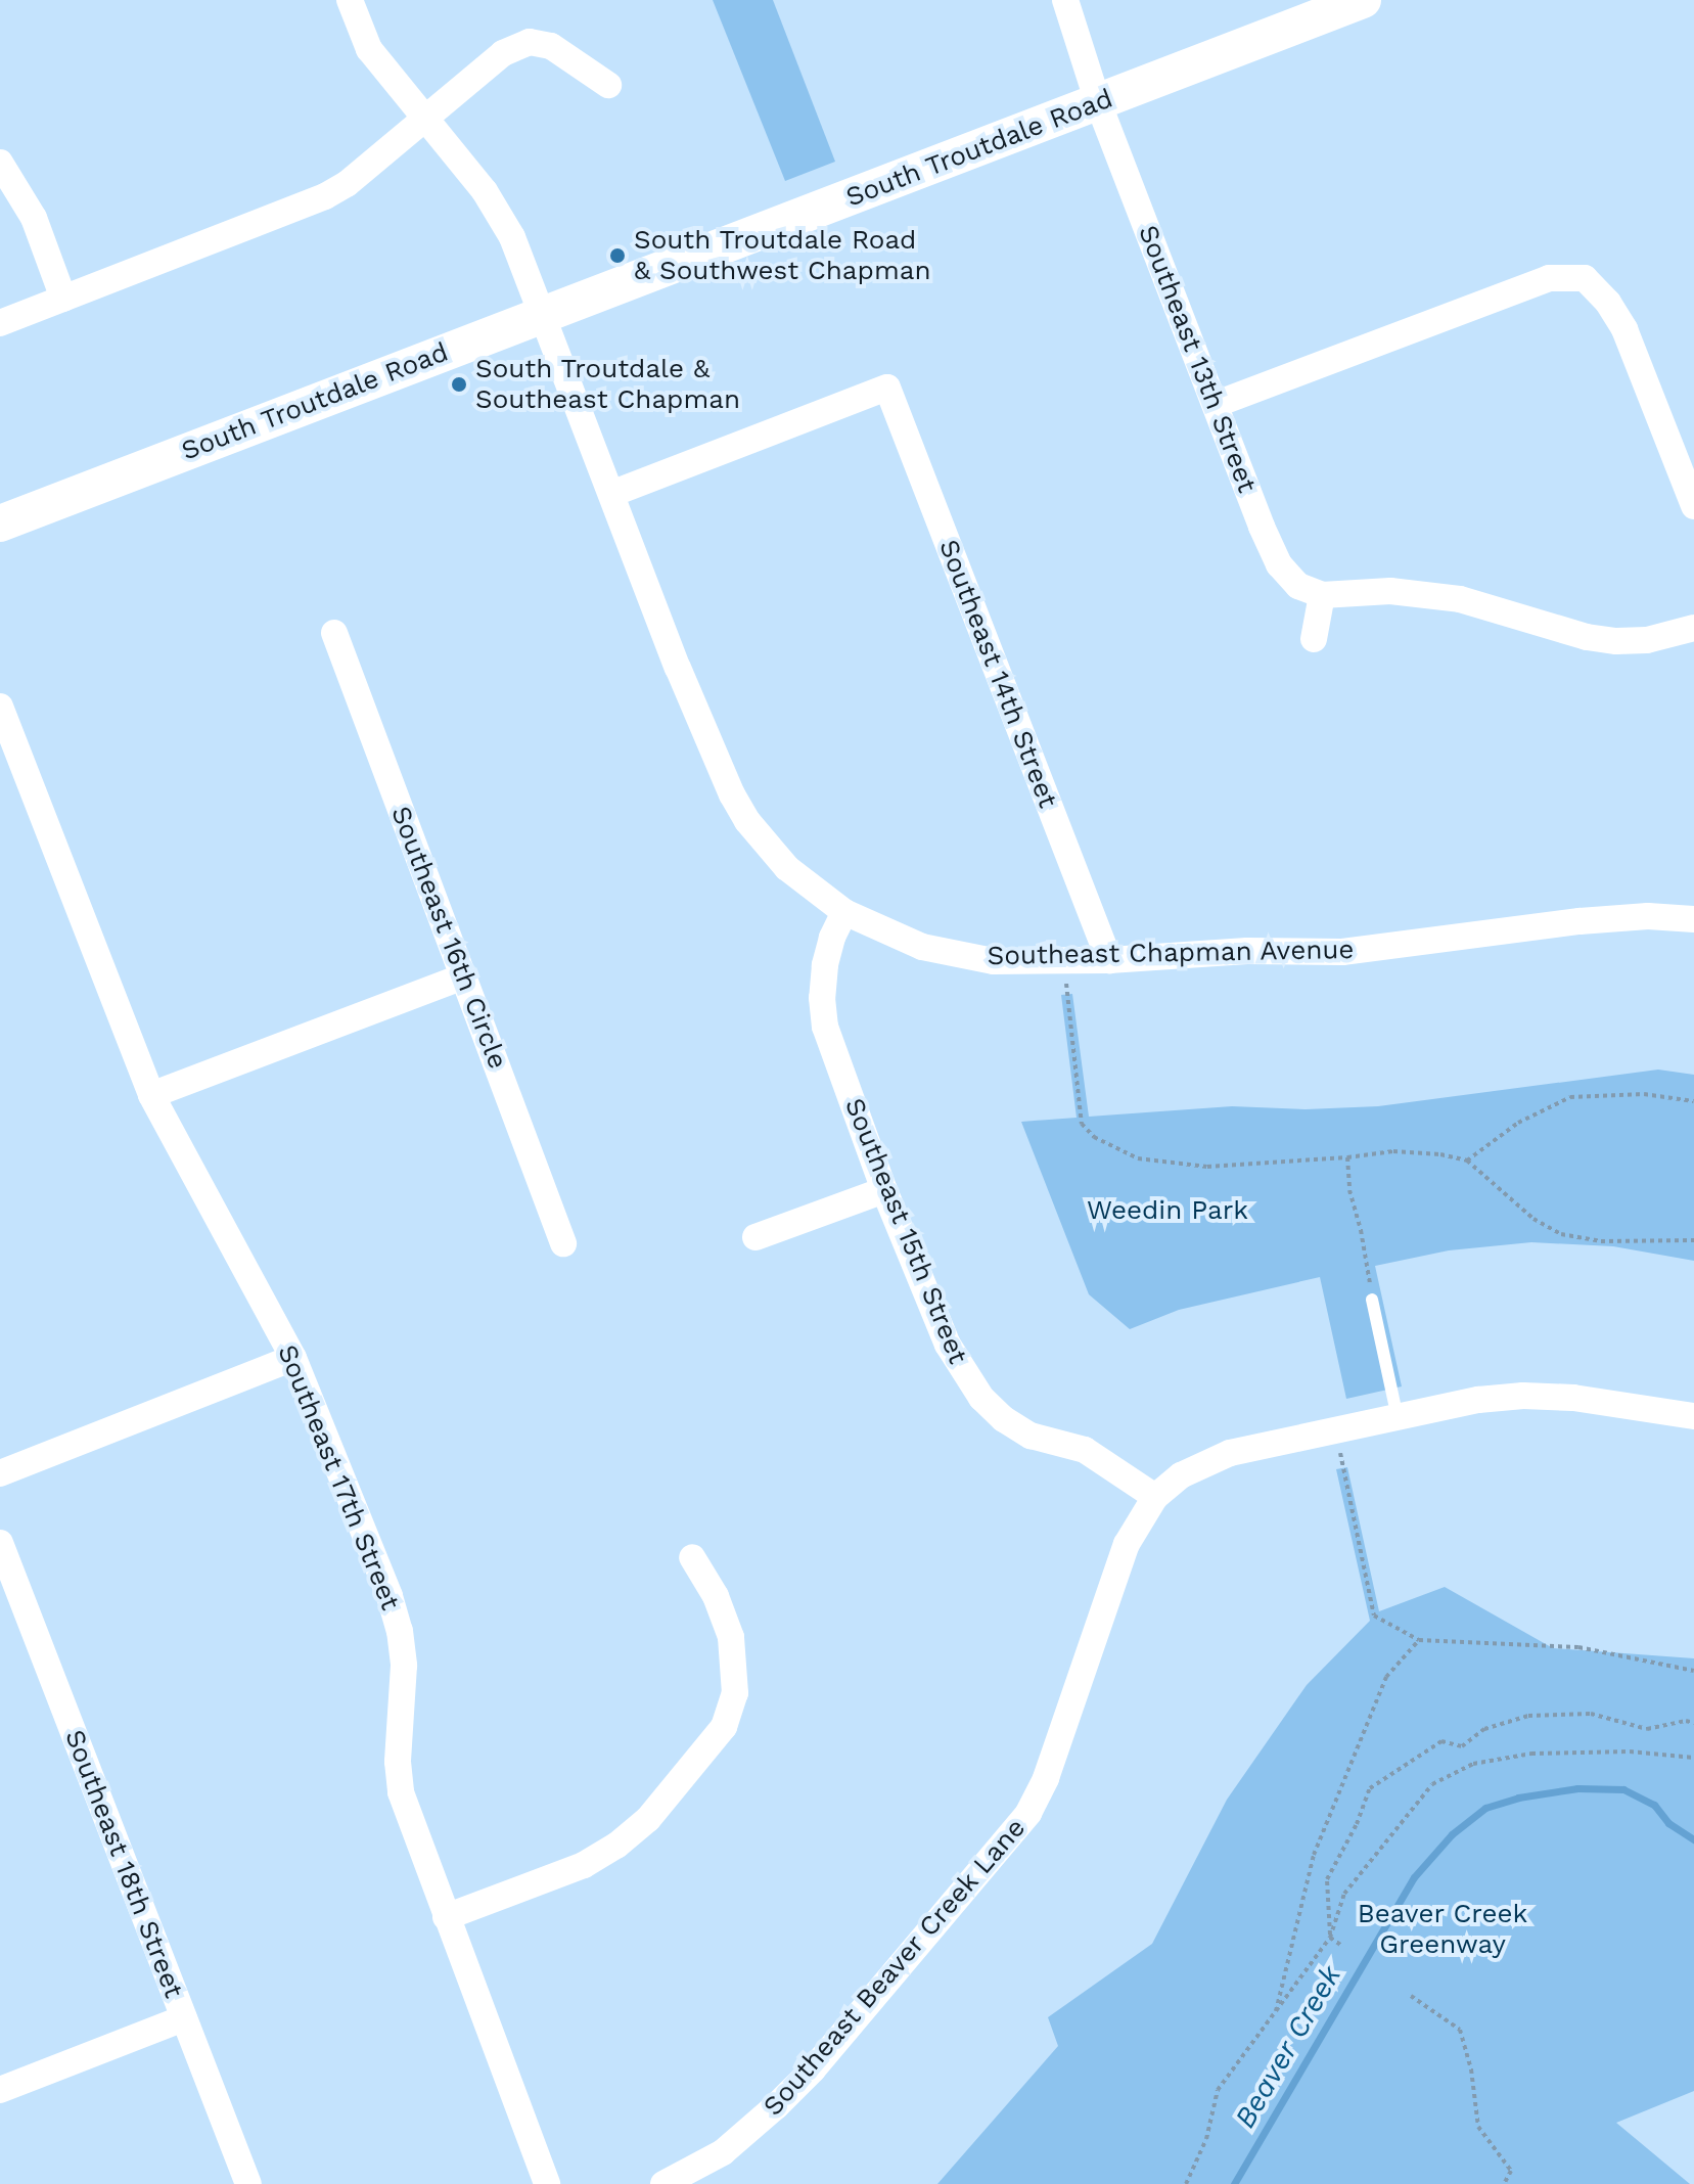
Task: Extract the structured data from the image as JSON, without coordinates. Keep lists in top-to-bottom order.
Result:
{
  "streets": {
    "main road": ["South Troutdale Road"],
    "street": [
      "Southeast 13th Street",
      "Southeast 14th Street",
      "Southeast 16th Circle",
      "Southeast Chapman Avenue",
      "Southeast 15th Street",
      "Southeast 17th Street",
      "Southeast 18th Street",
      "Southeast Beaver Creek Lane"
    ]
  },
  "crossings": [
    ["South Troutdale Road", "Southeast 13th Street"],
    ["South Troutdale Road", "Southeast Chapman Avenue"],
    ["Southeast 14th Street", "Southeast Chapman Avenue"],
    ["Southeast Chapman Avenue", "Southeast 15th Street"],
    ["Southeast 15th Street", "Southeast Beaver Creek Lane"]
  ],
  "water": ["Beaver Creek"],
  "parks": ["Weedin Park", "Beaver Creek Greenway"],
  "places": ["South Troutdale Road & Southwest Chapman", "South Troutdale & Southeast Chapman"]
}
